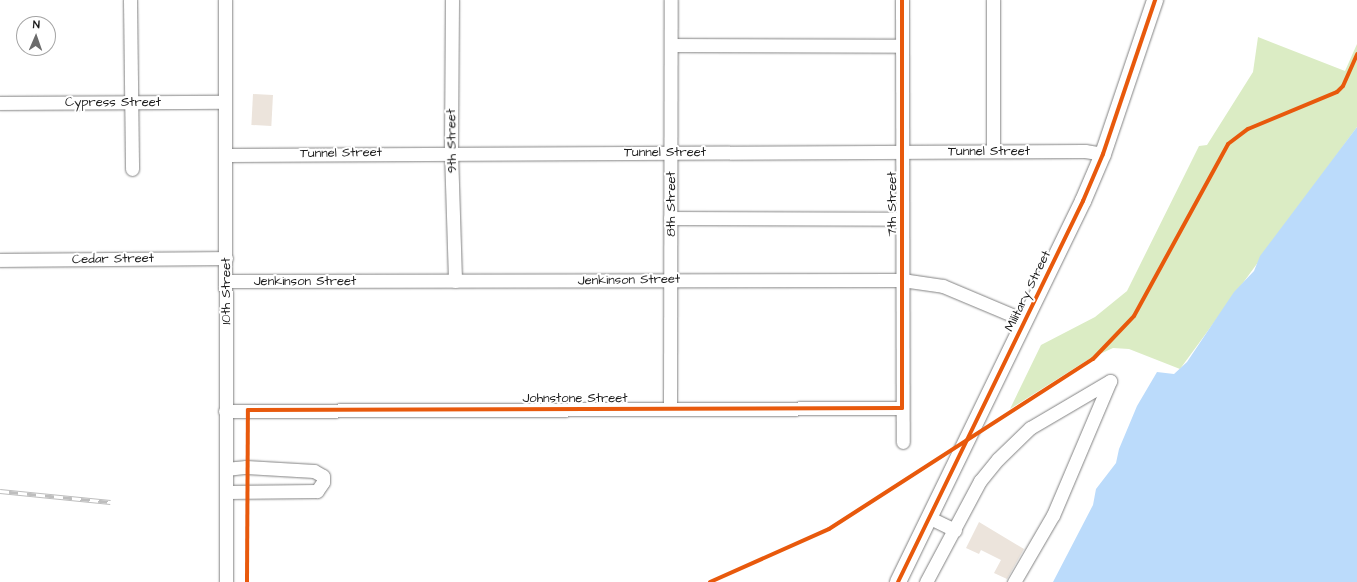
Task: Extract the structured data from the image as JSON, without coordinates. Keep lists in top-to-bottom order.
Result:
{
  "streets": {
    "main road": ["Military Street"],
    "street": [
      "Cypress Street",
      "9th Street",
      "Tunnel Street",
      "8th Street",
      "7th Street",
      "Cedar Street",
      "Jenkinson Street",
      "10th Street",
      "Johnstone Street"
    ]
  },
  "crossings": [
    ["Cypress Street", "10th Street"],
    ["9th Street", "Tunnel Street"],
    ["9th Street", "Jenkinson Street"],
    ["Tunnel Street", "8th Street"],
    ["Tunnel Street", "7th Street"],
    ["Tunnel Street", "10th Street"],
    ["Tunnel Street", "Military Street"],
    ["8th Street", "Jenkinson Street"],
    ["8th Street", "Johnstone Street"],
    ["7th Street", "Jenkinson Street"],
    ["7th Street", "Johnstone Street"],
    ["Cedar Street", "10th Street"],
    ["Jenkinson Street", "10th Street"],
    ["Jenkinson Street", "Military Street"],
    ["10th Street", "Johnstone Street"]
  ],
  "north": "top"
}
